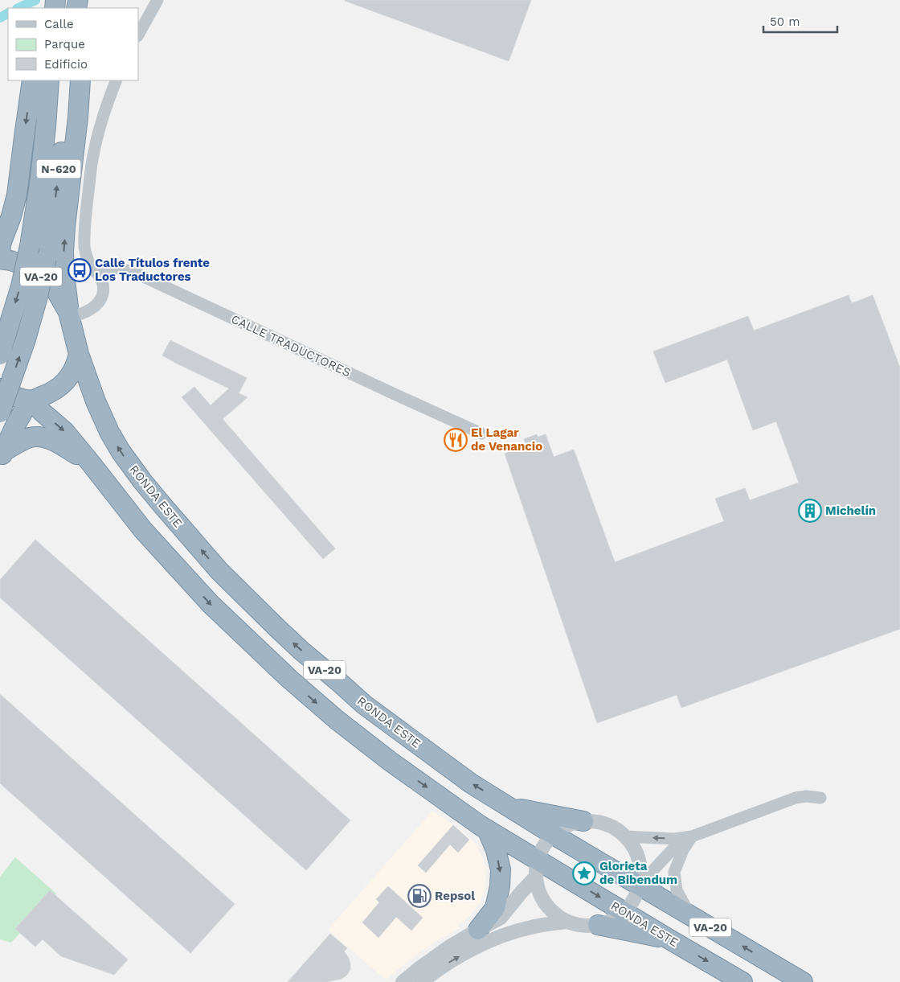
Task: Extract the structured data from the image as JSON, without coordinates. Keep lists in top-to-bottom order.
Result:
{
  "streets": {
    "highway": ["N-620", "VA-20", "RONDA ESTE"],
    "street": ["CALLE TRADUCTORES"]
  },
  "places": {
    "bus stop": ["Calle Títulos frente Los Traductores"],
    "restaurant": ["El Lagar de Venancio"],
    "building": ["Michelín"],
    "place": ["Glorieta de Bibendum"],
    "fuel station": ["Repsol"]
  },
  "legend": ["Calle", "Parque", "Edificio"],
  "scale_bar": "50 m"
}
